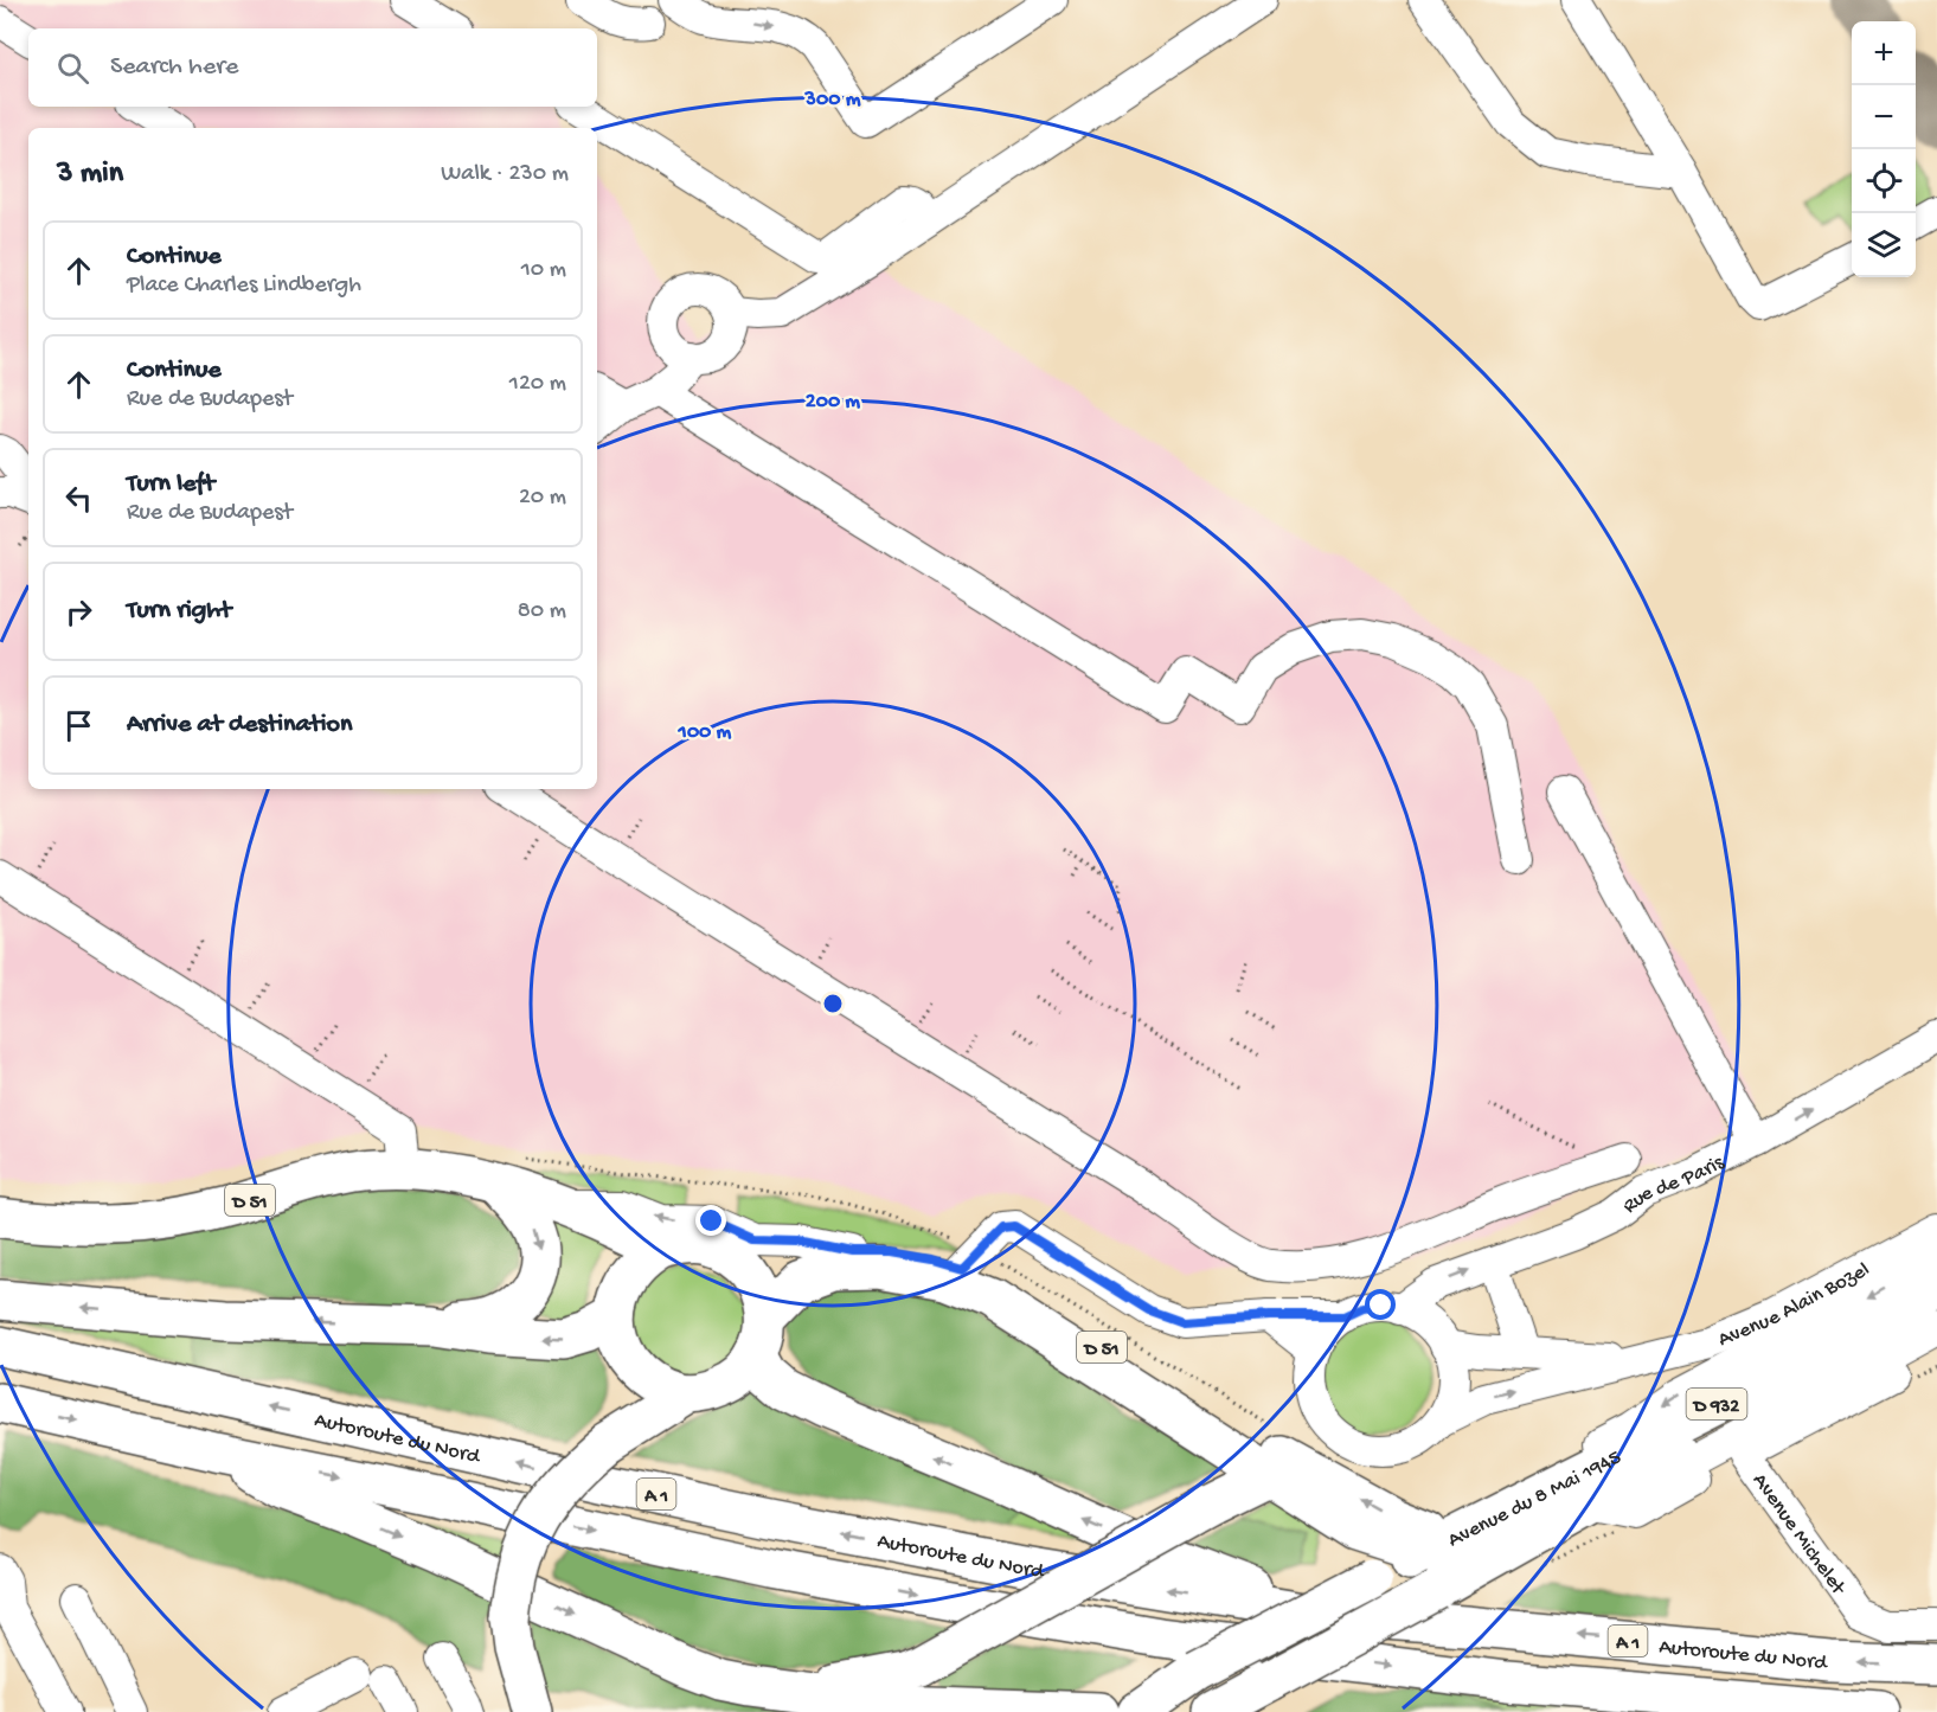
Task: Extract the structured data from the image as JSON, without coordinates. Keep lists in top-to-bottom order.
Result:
{
  "streets": {
    "main road": [
      "D 51",
      "D 932",
      "Autoroute du Nord",
      "A 1",
      "Avenue du 8 Mai 1945"
    ],
    "street": ["Rue de Paris", "Avenue Alain Bozel", "Avenue Michelet"]
  },
  "crossings": [
    ["Rue de Paris", "Avenue Alain Bozel"],
    ["D 51", "Avenue du 8 Mai 1945"],
    ["Avenue du 8 Mai 1945", "Avenue Michelet"]
  ],
  "page": {
    "map_buttons": ["+", "−"],
    "search": "Search here",
    "heading": ["3 min", "Walk · 230 m"],
    "list": [
      ["Continue", "Place Charles Lindbergh", "10 m"],
      ["Continue", "Rue de Budapest", "120 m"],
      ["Turn left", "Rue de Budapest", "20 m"],
      ["Turn right", "80 m"],
      "Arrive at destination"
    ]
  },
  "rings": ["300 m", "200 m", "100 m"]
}
